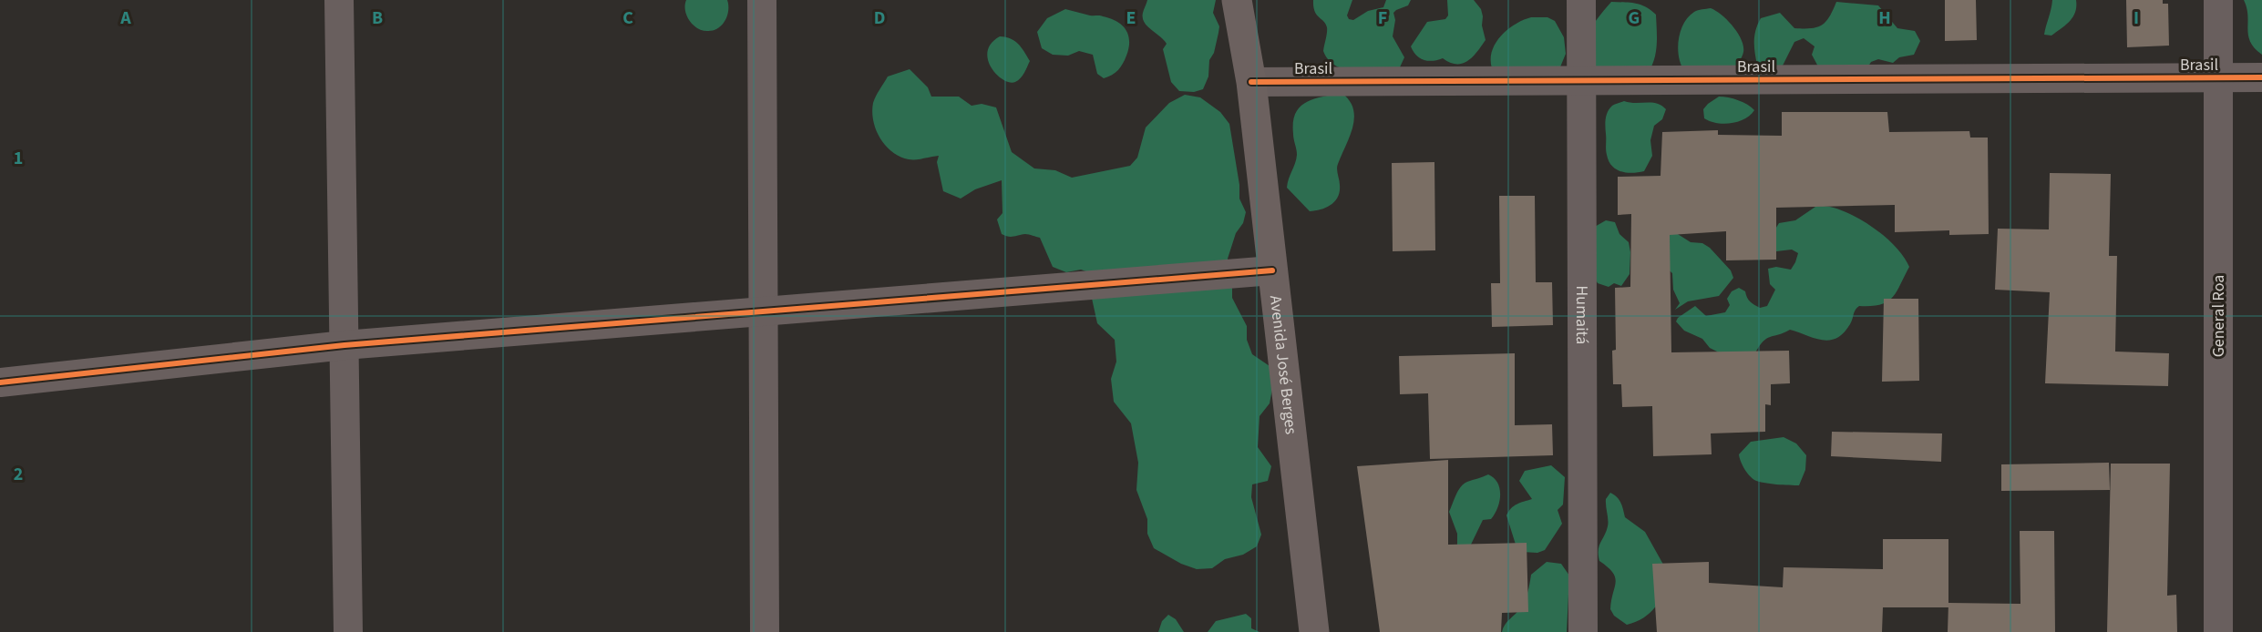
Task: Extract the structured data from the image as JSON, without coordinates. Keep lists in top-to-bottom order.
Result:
{
  "streets": {
    "main road": ["Avenida José Berges"],
    "street": ["Brasil", "Humaitá", "General Roa"]
  },
  "crossings": [
    ["Brasil", "Humaitá"],
    ["Brasil", "General Roa"],
    ["Brasil", "Avenida José Berges"]
  ],
  "grid": {
    "columns": [
      "A",
      "B",
      "C",
      "D",
      "E",
      "F",
      "G",
      "H",
      "I"
    ],
    "rows": ["1", "2"]
  }
}
